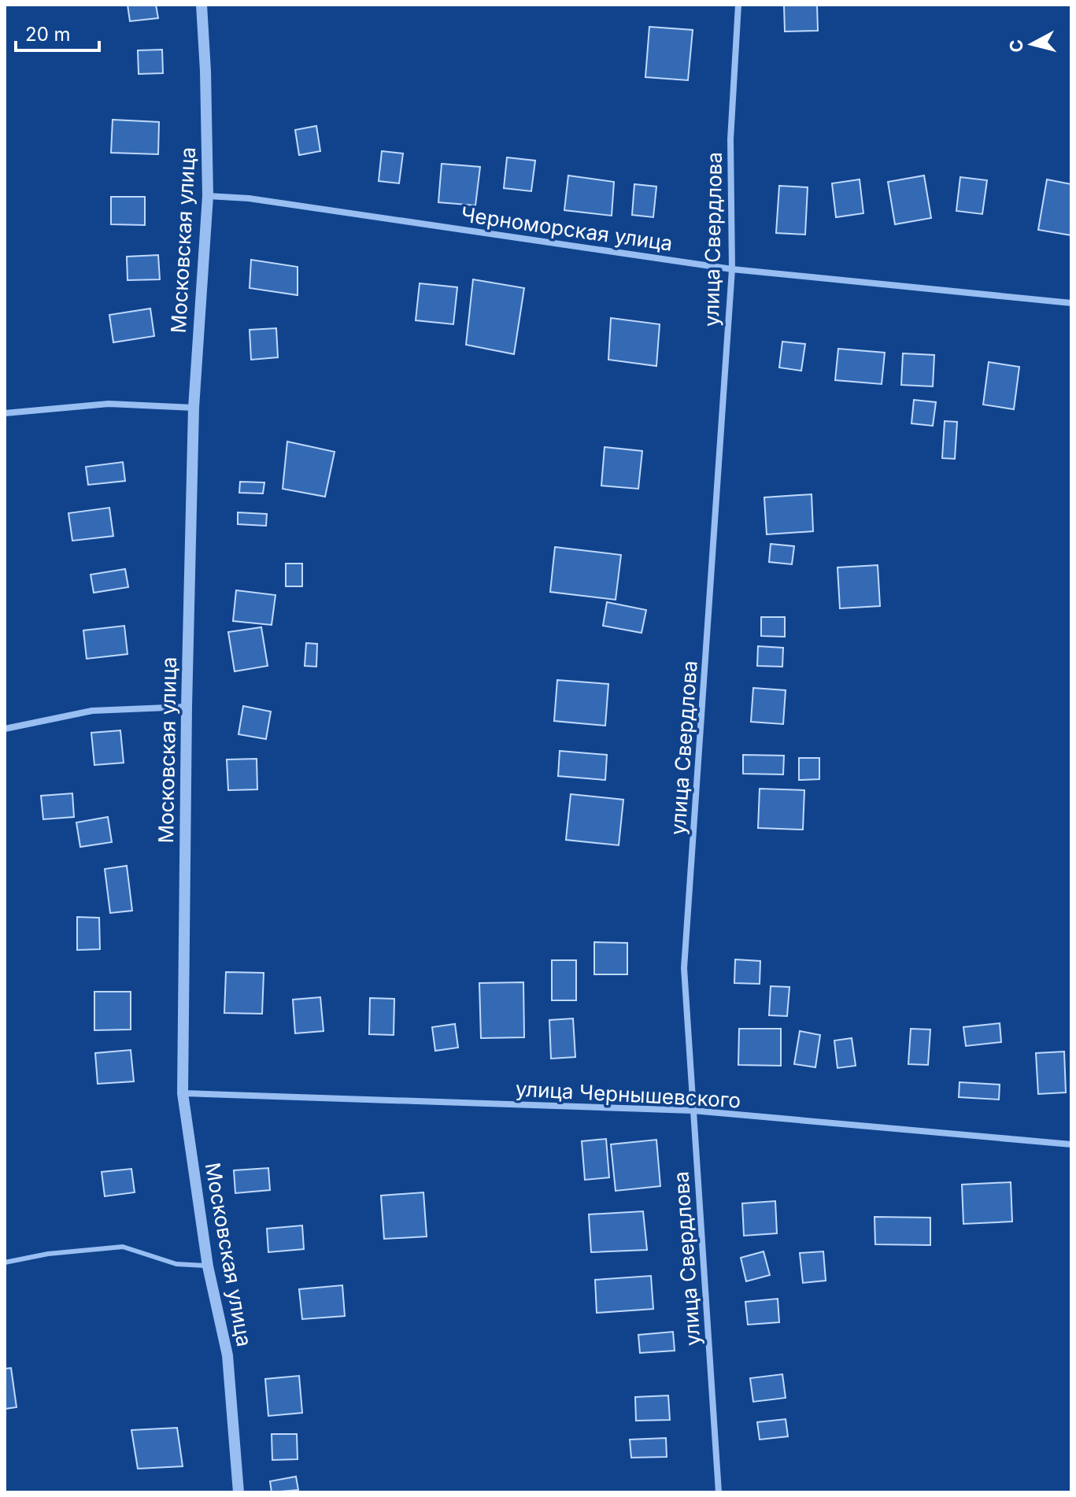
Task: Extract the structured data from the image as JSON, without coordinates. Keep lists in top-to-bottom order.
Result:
{
  "streets": {
    "street": [
      "Черноморская улица",
      "улица Свердлова",
      "Московская улица",
      "улица Чернышевского"
    ]
  },
  "crossings": [
    ["Черноморская улица", "улица Свердлова"],
    ["Черноморская улица", "Московская улица"],
    ["улица Свердлова", "улица Чернышевского"],
    ["Московская улица", "улица Чернышевского"]
  ],
  "scale_bar": "20 m",
  "north": "left"
}
